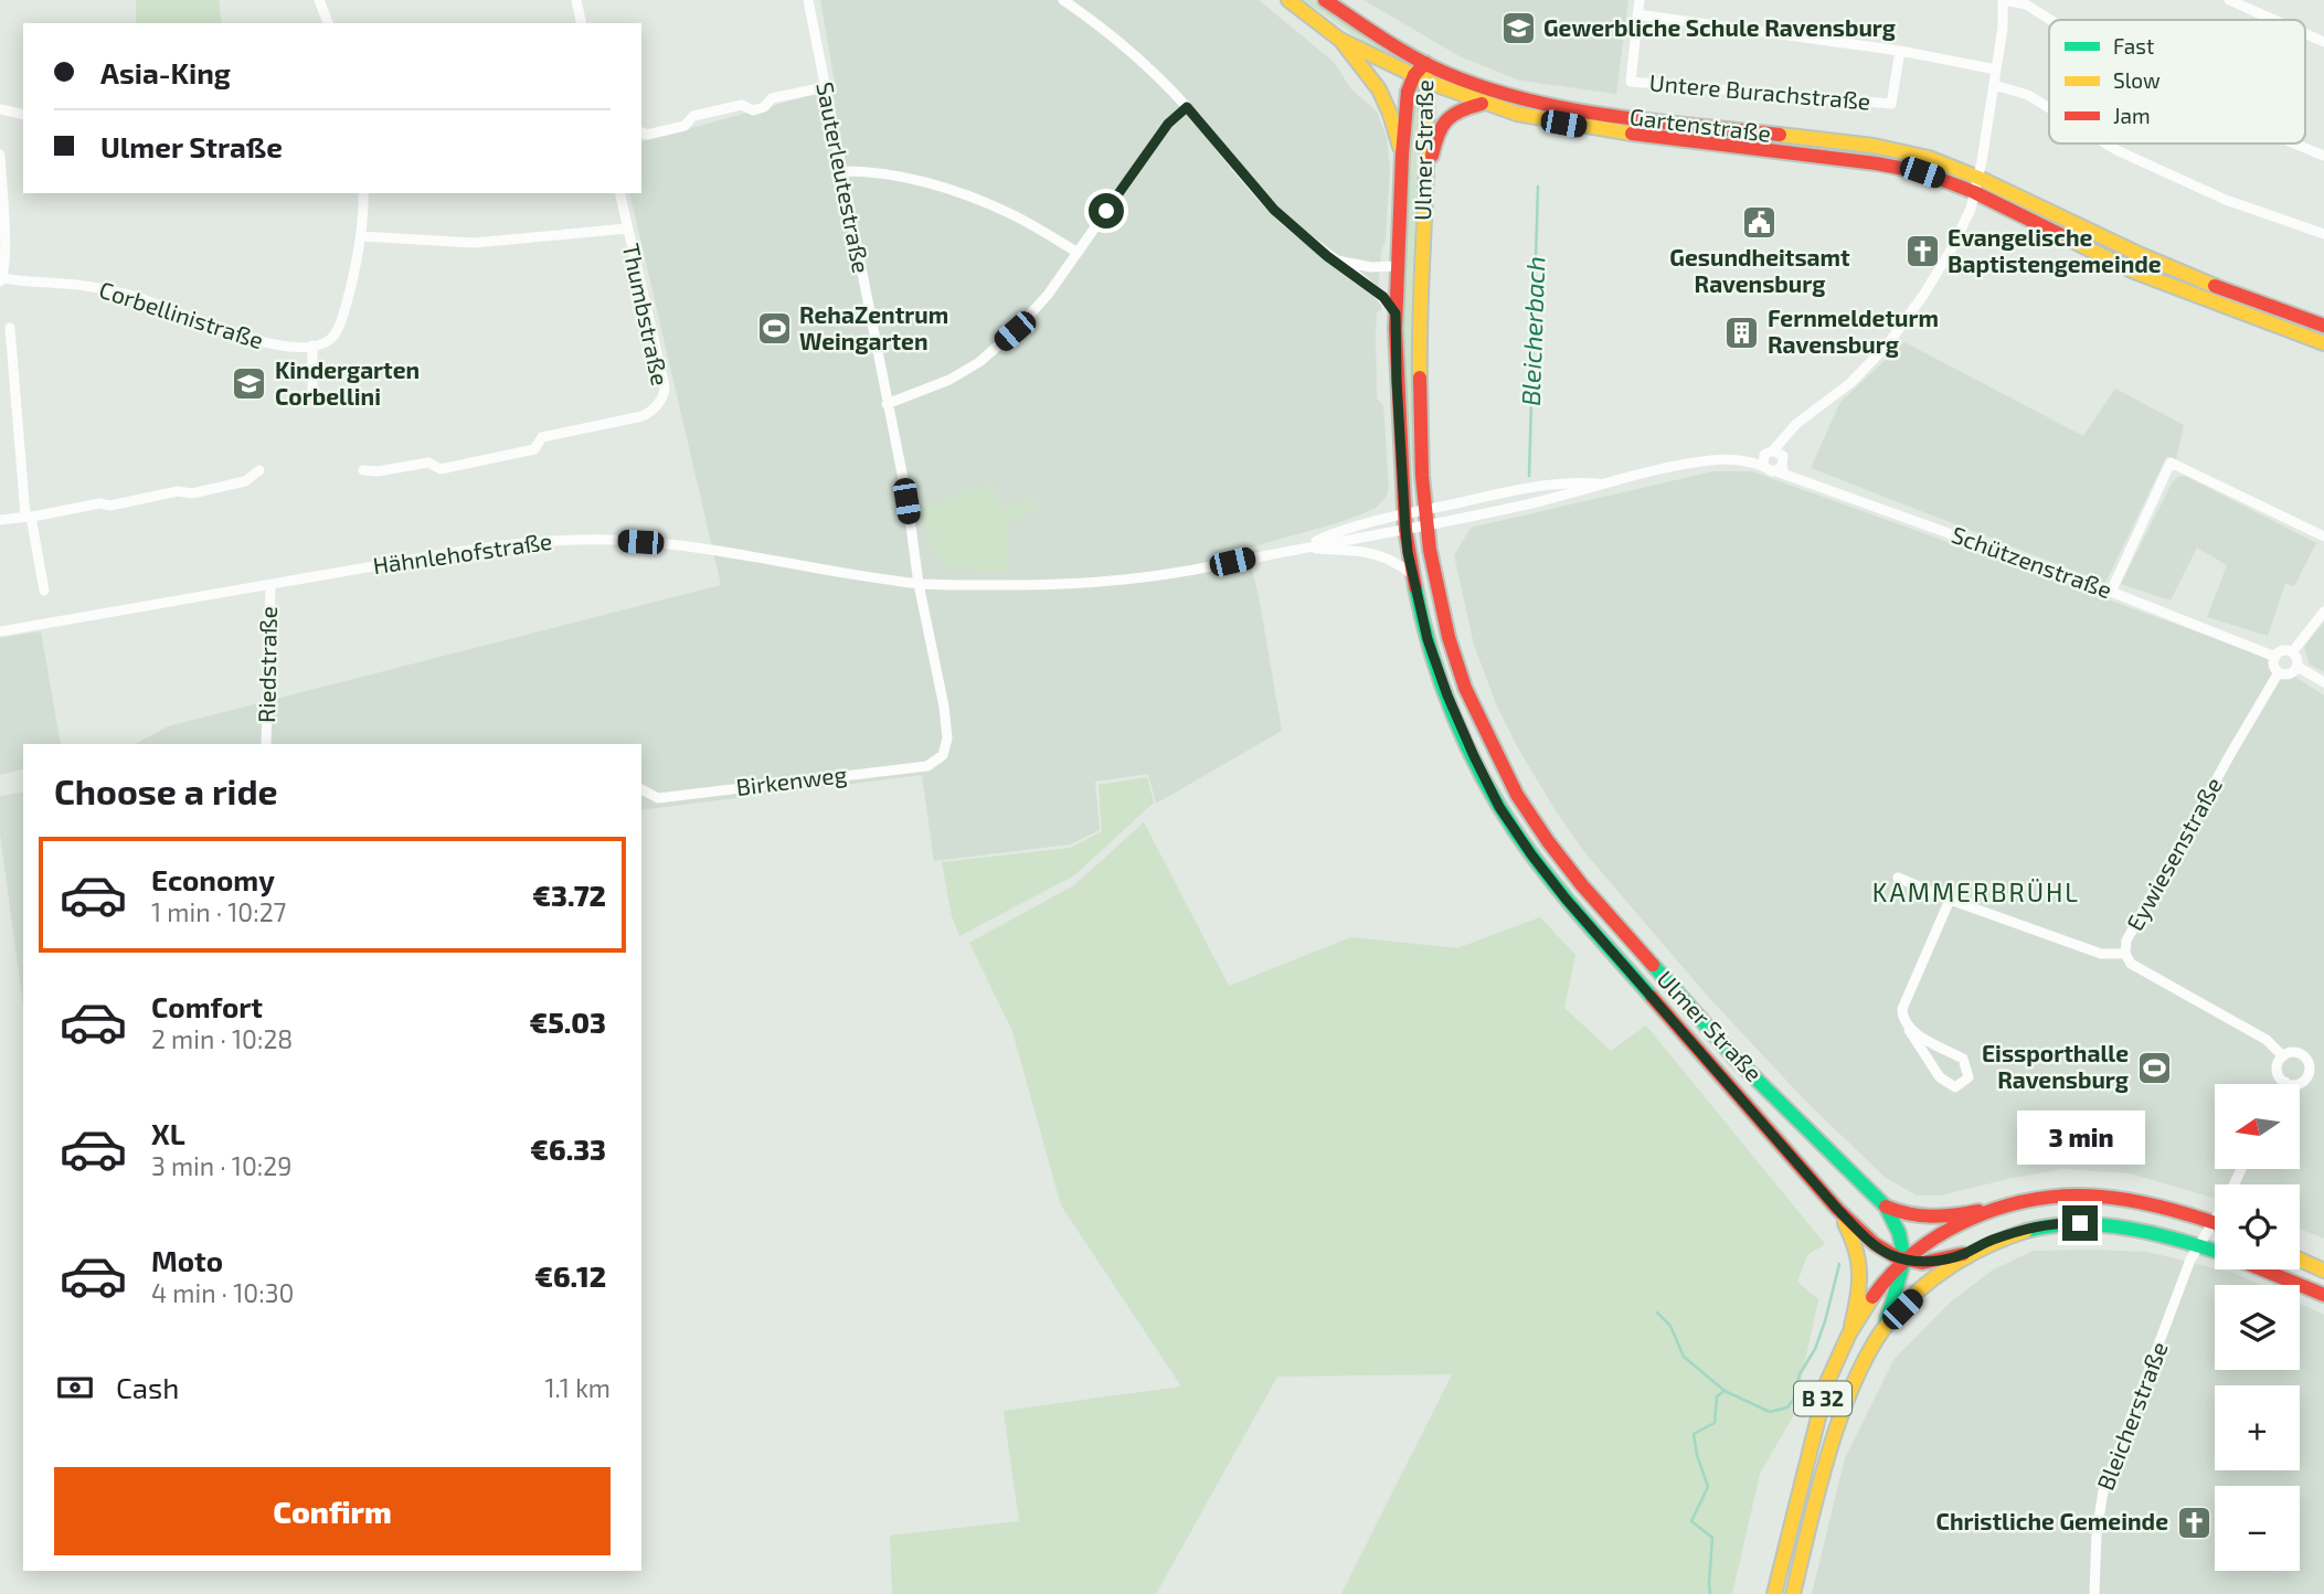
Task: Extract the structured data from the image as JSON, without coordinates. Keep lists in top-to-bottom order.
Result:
{
  "streets": {
    "main road": ["Gartenstraße", "Ulmer Straße", "B 32"],
    "street": [
      "Untere Burachstraße",
      "Sauterleutestraße",
      "Thumbstraße",
      "Corbellinistraße",
      "Hähnlehofstraße",
      "Schützenstraße",
      "Riedstraße",
      "Birkenweg",
      "Eywiesenstraße",
      "Bleicherstraße"
    ]
  },
  "crossings": [
    ["Gartenstraße", "Ulmer Straße"],
    ["Ulmer Straße", "B 32"],
    ["Ulmer Straße", "Bleicherstraße"],
    ["Sauterleutestraße", "Hähnlehofstraße"],
    ["Sauterleutestraße", "Birkenweg"],
    ["Hähnlehofstraße", "Riedstraße"],
    ["Schützenstraße", "Eywiesenstraße"]
  ],
  "districts": ["KAMMERBRÜHL"],
  "water": ["Bleicherbach"],
  "places": {
    "school or university": ["Gewerbliche Schule Ravensburg", "Kindergarten Corbellini"],
    "public building": ["Gesundheitsamt Ravensburg"],
    "church": ["Evangelische Baptistengemeinde", "Christliche Gemeinde"],
    "sports": ["RehaZentrum Weingarten", "Eissporthalle Ravensburg"],
    "building": ["Fernmeldeturm Ravensburg"]
  },
  "legend": ["Fast", "Slow", "Jam"],
  "north": "left",
  "page": {
    "banner": ["Asia-King", "Ulmer Straße"],
    "heading": "Choose a ride",
    "list": [
      {
        "name": "Economy",
        "note": "1 min · 10:27",
        "value": "€3.72"
      },
      {
        "name": "Comfort",
        "note": "2 min · 10:28",
        "value": "€5.03"
      },
      {
        "name": "XL",
        "note": "3 min · 10:29",
        "value": "€6.33"
      },
      {
        "name": "Moto",
        "note": "4 min · 10:30",
        "value": "€6.12"
      }
    ],
    "map_buttons": ["+", "−"],
    "bubble": "3 min",
    "pay": ["Cash", "1.1 km"],
    "buttons": "Confirm"
  }
}
